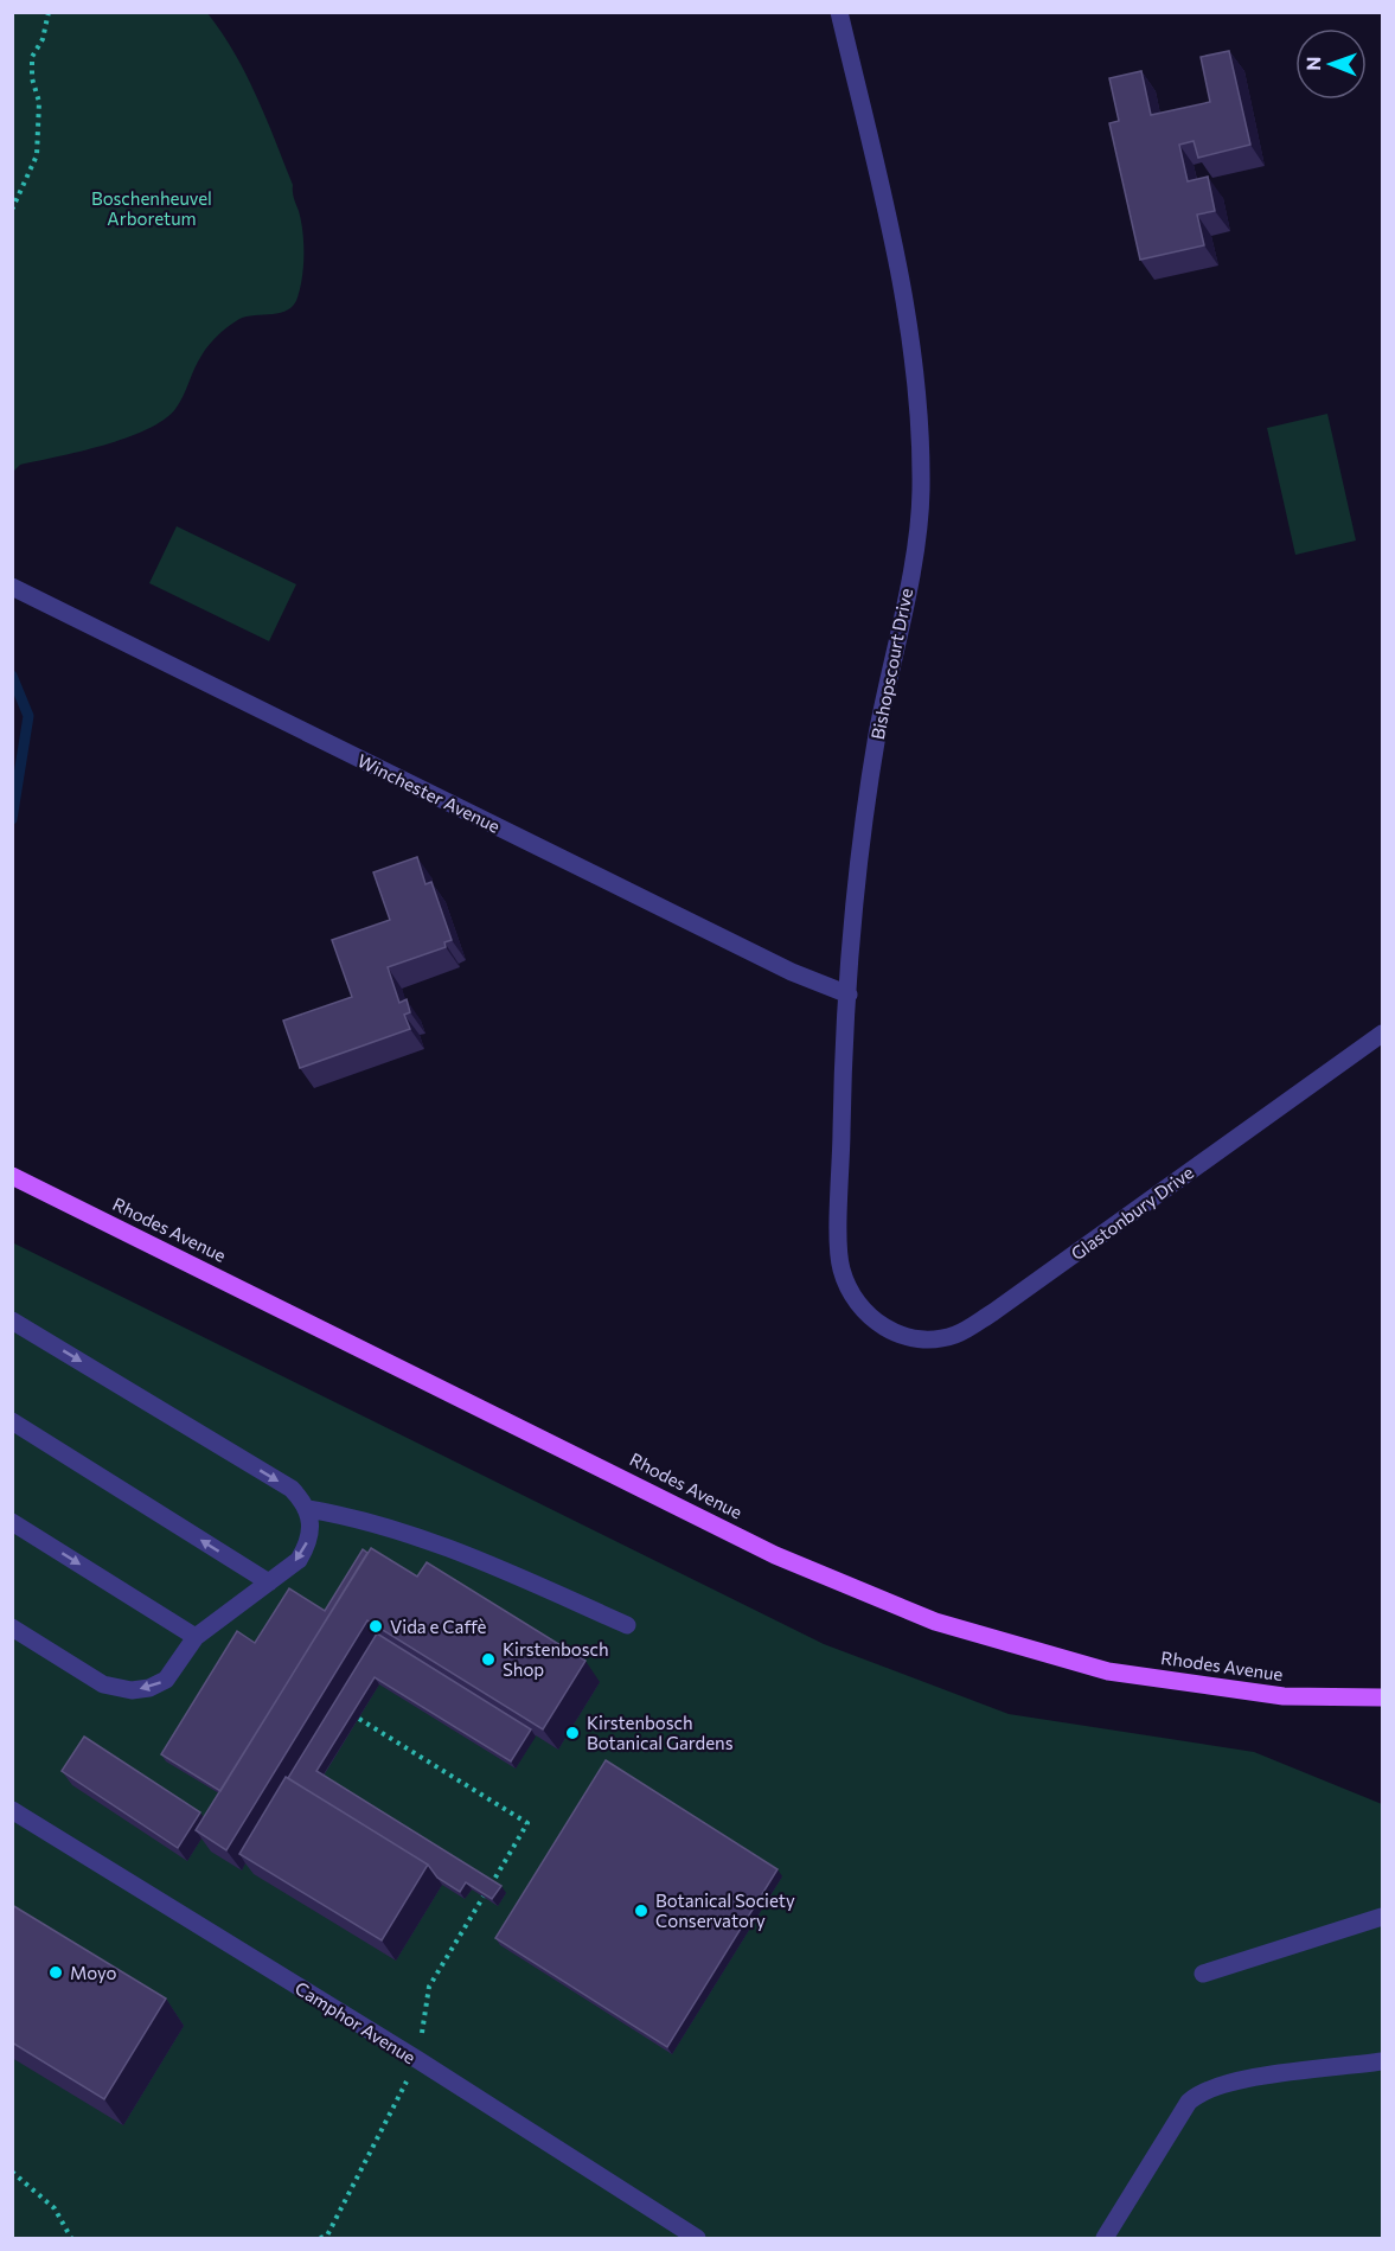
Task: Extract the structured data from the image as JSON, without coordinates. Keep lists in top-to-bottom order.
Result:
{
  "streets": {
    "main road": ["Rhodes Avenue"],
    "street": [
      "Bishopscourt Drive",
      "Winchester Avenue",
      "Glastonbury Drive",
      "Camphor Avenue"
    ]
  },
  "crossings": [
    ["Bishopscourt Drive", "Winchester Avenue"],
    ["Bishopscourt Drive", "Glastonbury Drive"]
  ],
  "parks": ["Boschenheuvel Arboretum"],
  "places": [
    "Vida e Caffè",
    "Kirstenbosch Shop",
    "Kirstenbosch Botanical Gardens",
    "Botanical Society Conservatory",
    "Moyo"
  ],
  "north": "left"
}
